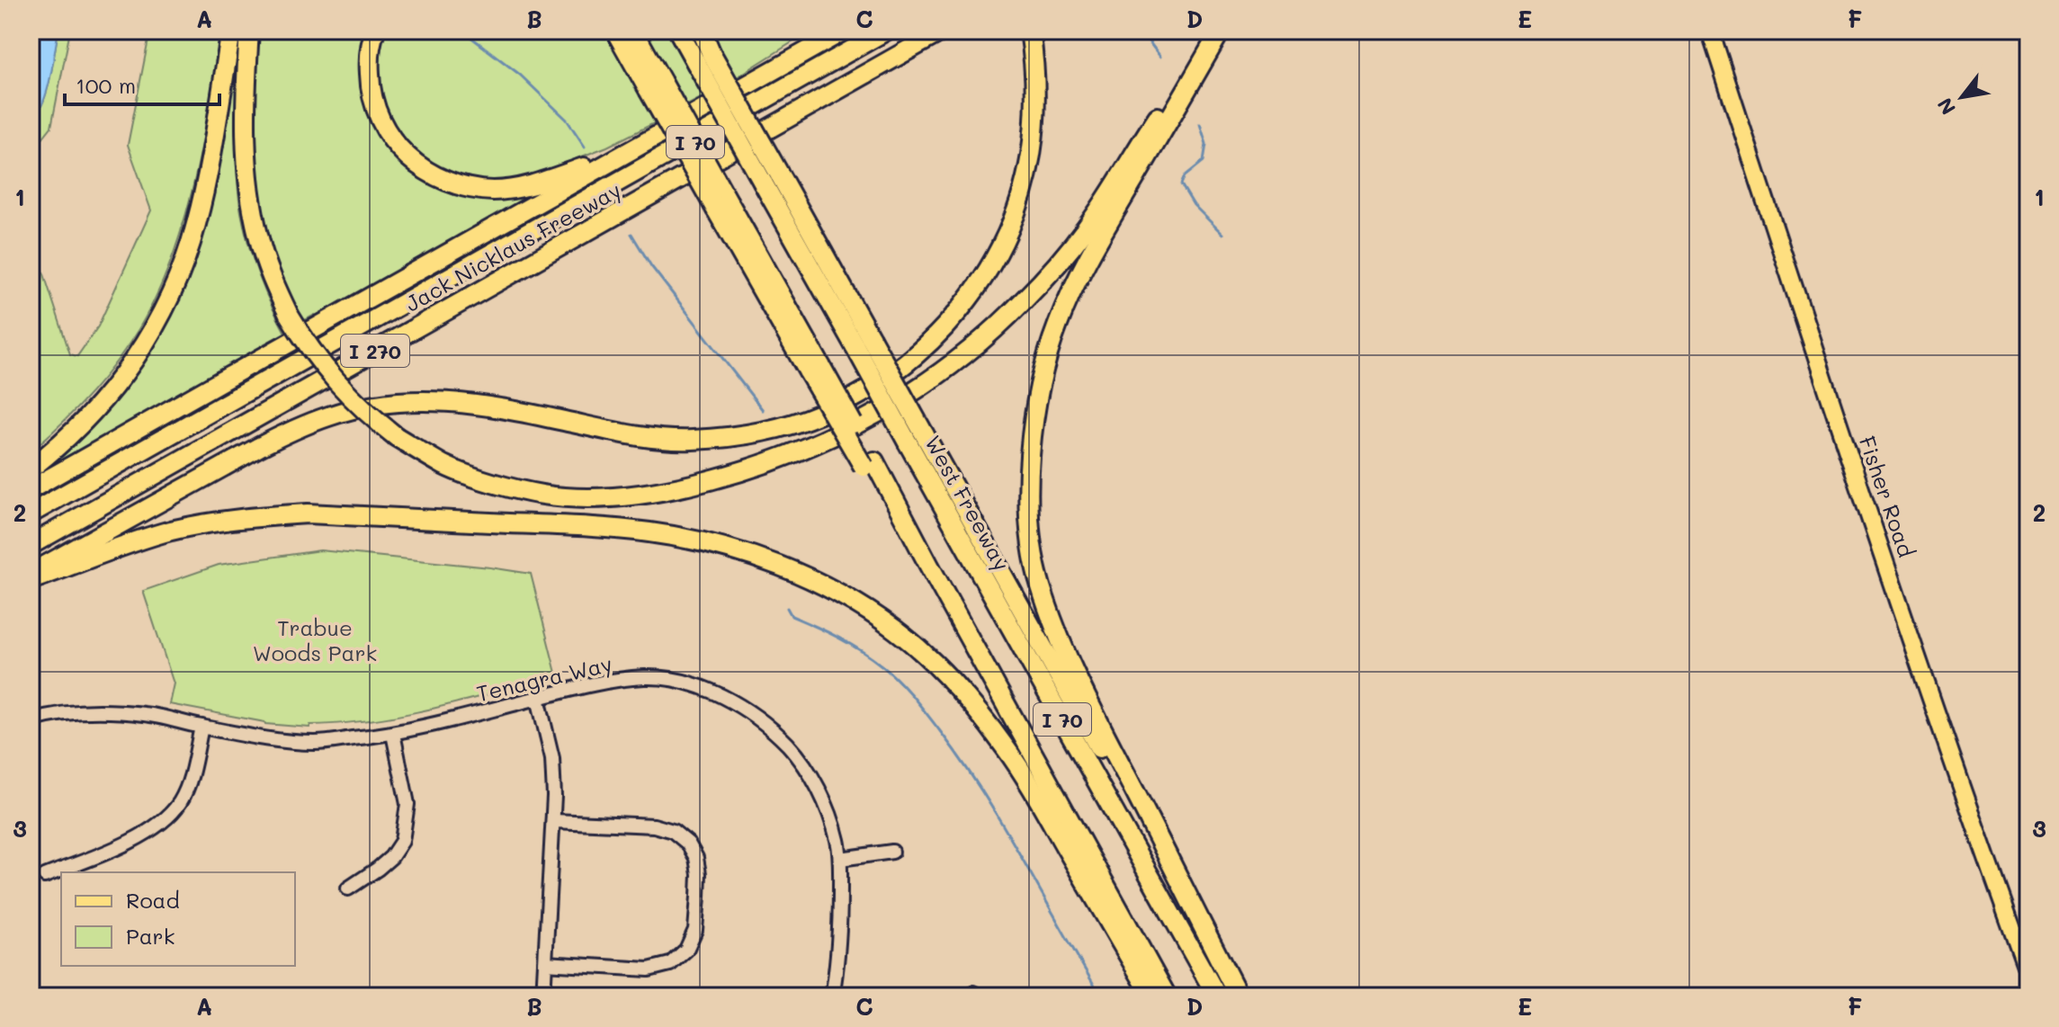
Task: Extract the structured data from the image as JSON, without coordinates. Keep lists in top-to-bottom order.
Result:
{
  "streets": {
    "highway": [
      "I 70",
      "Jack Nicklaus Freeway",
      "I 270",
      "West Freeway"
    ],
    "main road": ["Fisher Road"],
    "street": ["Tenagra Way"]
  },
  "parks": ["Trabue Woods Park"],
  "legend": ["Road", "Park"],
  "scale_bar": "100 m",
  "north": "bottom left",
  "grid": {
    "columns": [
      "A",
      "B",
      "C",
      "D",
      "E",
      "F"
    ],
    "rows": ["1", "2", "3"]
  }
}
